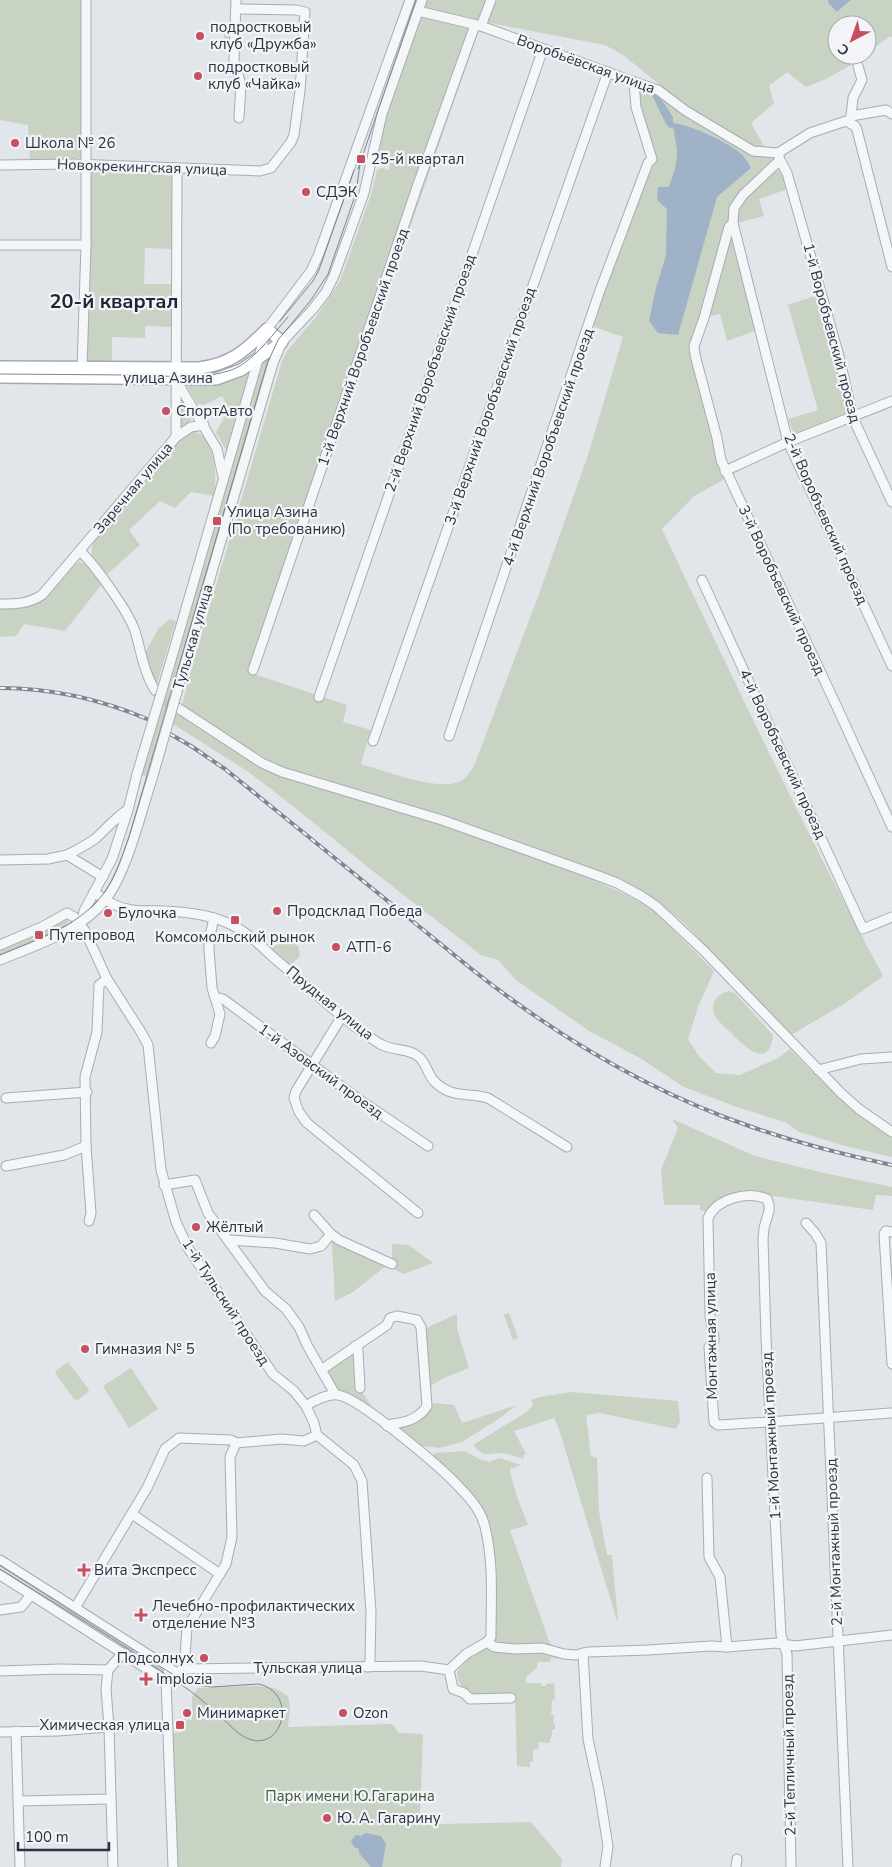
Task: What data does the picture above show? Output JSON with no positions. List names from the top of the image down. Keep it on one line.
{"streets":{"main road":["улица Азина"],"street":["Воробьёвская улица","Новокрекингская улица","1-й Воробъевский проезд","1-й Верхний Воробъевский проезд","2-й Верхний Воробъевский проезд","3-й Верхний Воробъевский проезд","4-й Верхний Воробъевский проезд","Заречная улица","2-й Воробъевский проезд","3-й Воробъевский проезд","Тульская улица","4-й Воробъевский проезд","Прудная улица","1-й Азовский проезд","1-й Тульский проезд","Монтажная улица","1-й Монтажный проезд","2-й Монтажный проезд","2-й Тепличный проезд"]},"crossings":[["Воробьёвская улица","1-й Воробъевский проезд"],["Воробьёвская улица","1-й Верхний Воробъевский проезд"],["Воробьёвская улица","2-й Верхний Воробъевский проезд"],["Воробьёвская улица","улица Азина"],["Воробьёвская улица","3-й Верхний Воробъевский проезд"],["Воробьёвская улица","4-й Верхний Воробъевский проезд"],["Новокрекингская улица","Заречная улица"],["улица Азина","Заречная улица"],["улица Азина","Тульская улица"],["2-й Воробъевский проезд","3-й Воробъевский проезд"],["Тульская улица","Прудная улица"],["Тульская улица","1-й Тульский проезд"],["Монтажная улица","1-й Монтажный проезд"],["1-й Монтажный проезд","2-й Тепличный проезд"]],"districts":["20-й квартал"],"parks":["Парк имени Ю.Гагарина"],"places":{"other":["подростковый клуб «Дружба»","подростковый клуб «Чайка»","Школа № 26","СДЭК","СпортАвто","Продсклад Победа","Булочка","АТП-6","Жёлтый","Гимназия № 5","Подсолнух","Минимаркет","Ozon","Ю. А. Гагарину"],"transit":["25-й квартал","Улица Азина (По требованию)","Комсомольский рынок","Путепровод","Химическая улица"],"health":["Вита Экспресс","Лечебно-профилактических отделение №3","Implozia"]},"scale_bar":"100 m","north":"bottom left"}
